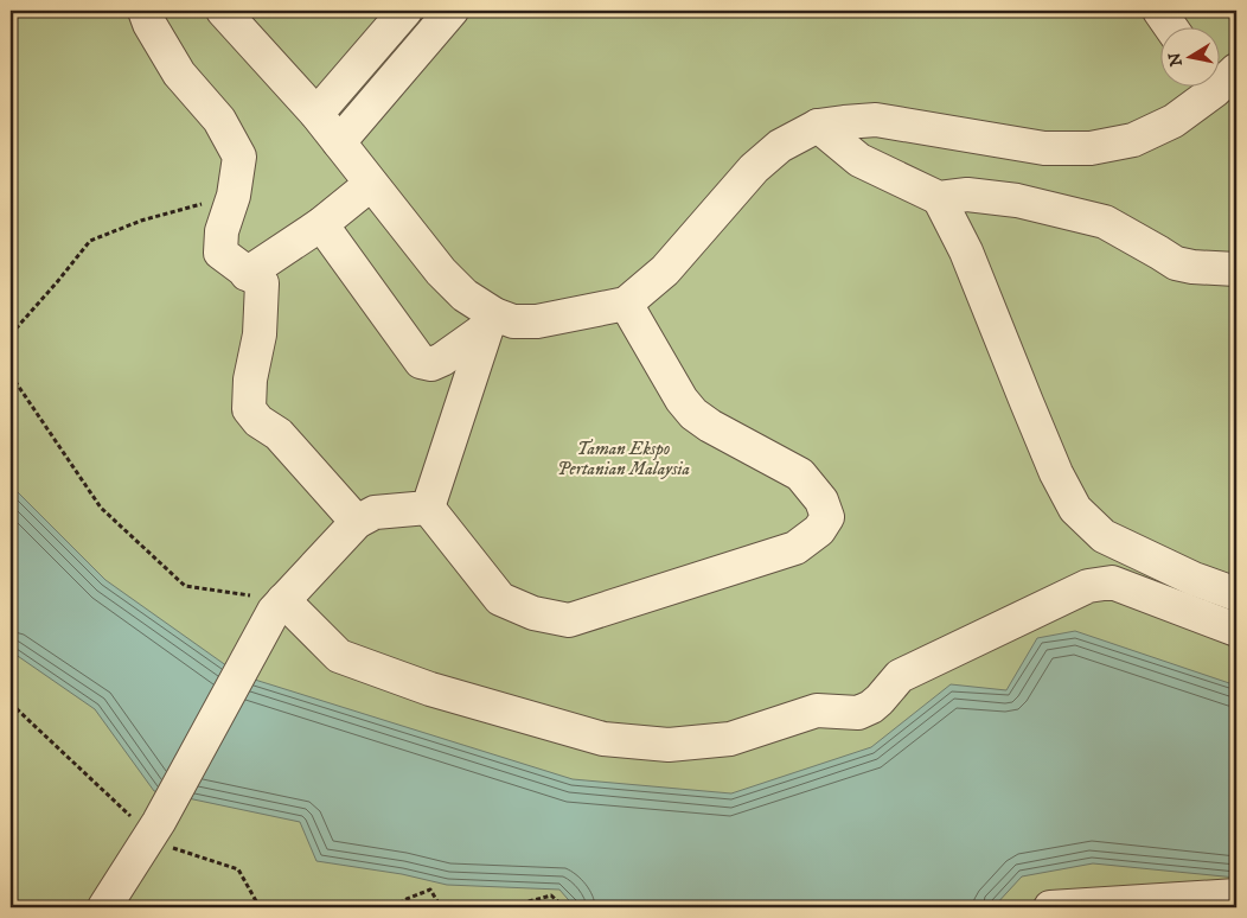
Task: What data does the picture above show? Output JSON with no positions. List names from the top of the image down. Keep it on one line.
{"parks":["Taman Ekspo Pertanian Malaysia"],"north":"left"}
